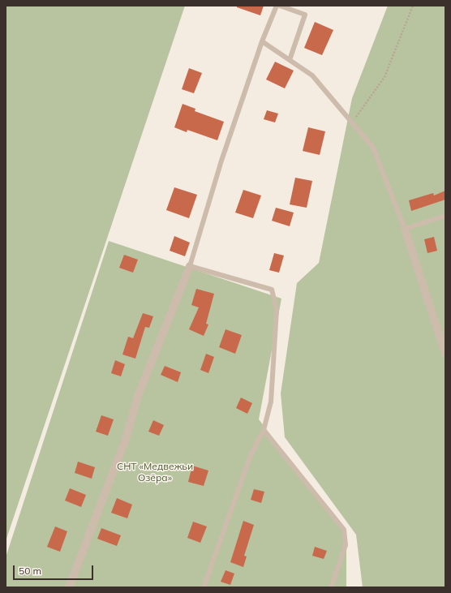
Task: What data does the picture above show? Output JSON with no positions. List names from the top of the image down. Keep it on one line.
{"parks":["СНТ «Медвежьи Озёра»"],"scale_bar":"50 m"}
